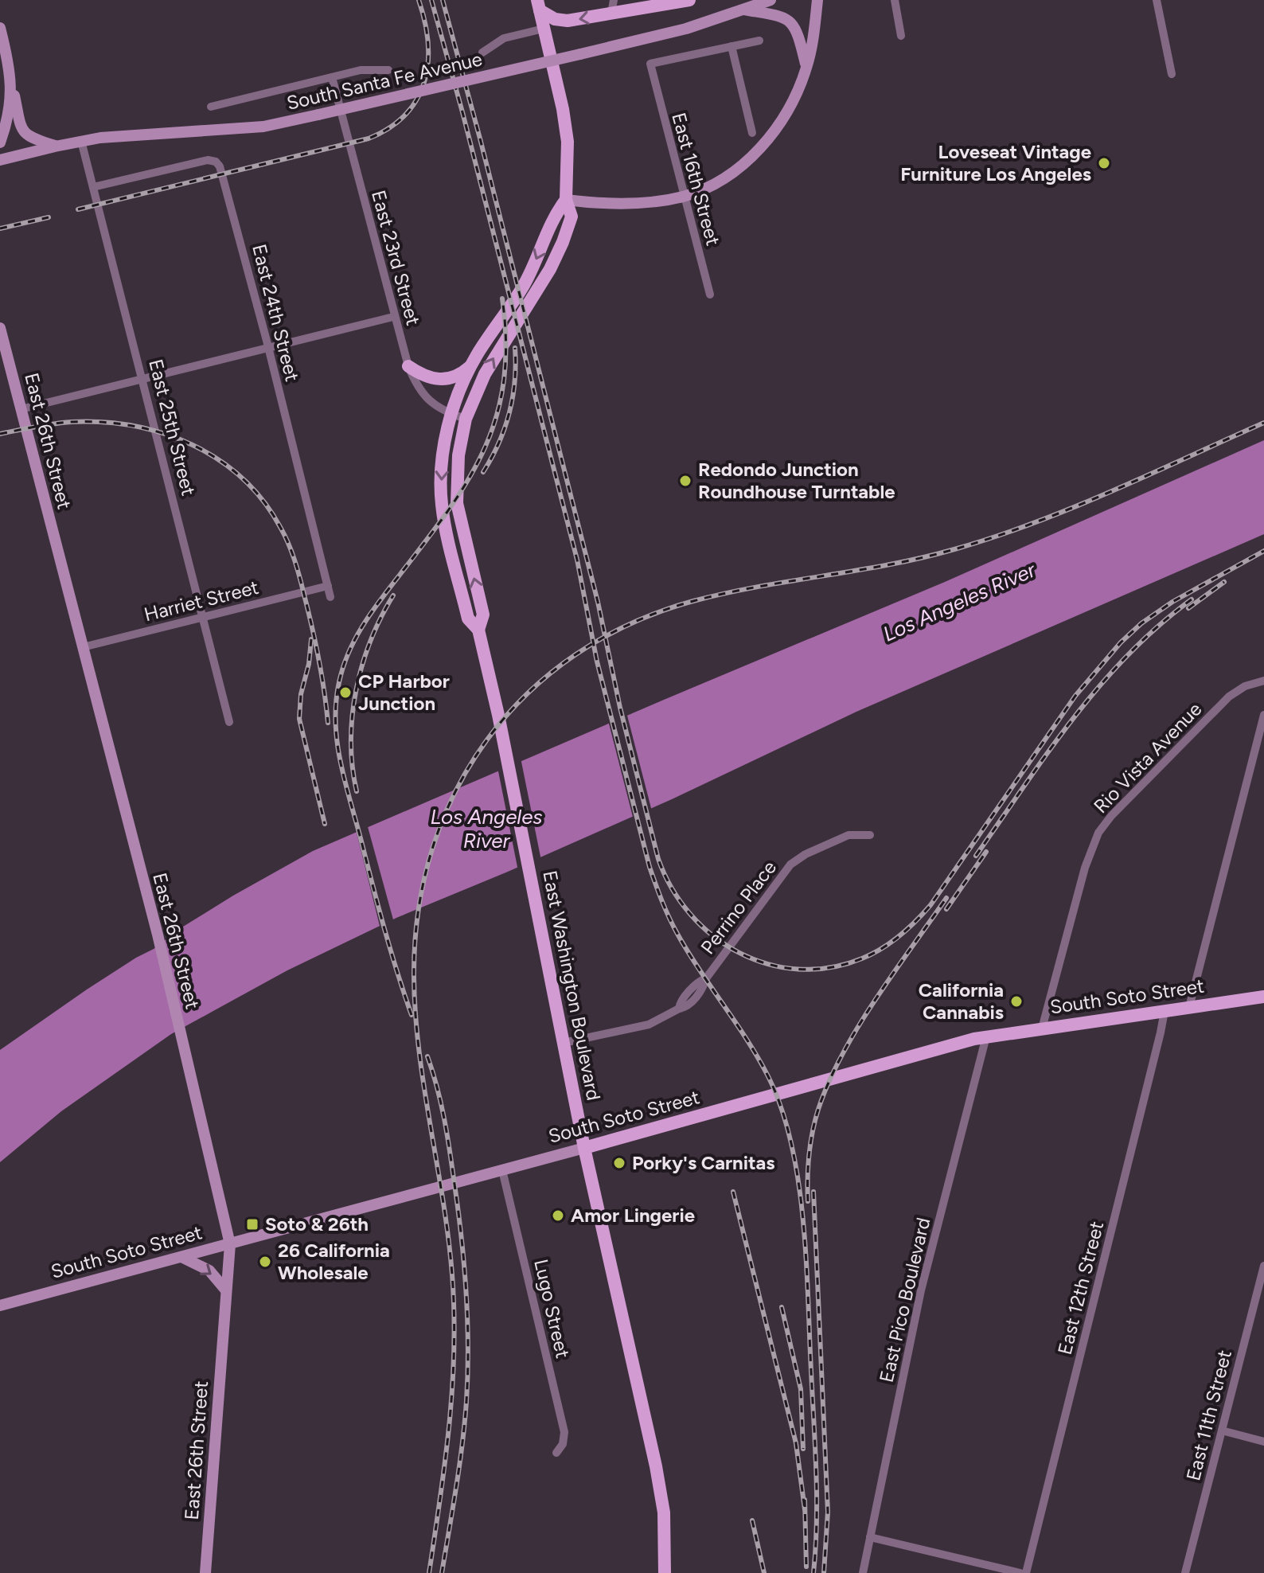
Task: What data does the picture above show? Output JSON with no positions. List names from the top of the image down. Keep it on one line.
{"streets":{"main road":["South Santa Fe Avenue","East 26th Street","East Washington Boulevard","South Soto Street"],"street":["East 16th Street","East 23rd Street","East 24th Street","East 25th Street","Harriet Street","Rio Vista Avenue","Perrino Place","East 12th Street","East Pico Boulevard","Lugo Street","East 11th Street"]},"crossings":[["South Santa Fe Avenue","East 23rd Street"],["South Santa Fe Avenue","East 25th Street"],["South Santa Fe Avenue","East Washington Boulevard"],["East 23rd Street","East Washington Boulevard"],["East 24th Street","East 25th Street"],["East 24th Street","Harriet Street"],["East 25th Street","Harriet Street"],["East 26th Street","Harriet Street"],["East 26th Street","South Soto Street"],["Rio Vista Avenue","South Soto Street"],["Perrino Place","East Washington Boulevard"],["East Washington Boulevard","South Soto Street"],["South Soto Street","East 12th Street"],["South Soto Street","East Pico Boulevard"],["South Soto Street","Lugo Street"]],"water":["Los Angeles River"],"places":{"other":["Loveseat Vintage Furniture Los Angeles","Redondo Junction Roundhouse Turntable","CP Harbor Junction","California Cannabis","Porky's Carnitas","Amor Lingerie","26 California Wholesale"],"transit":["Soto & 26th"]}}
